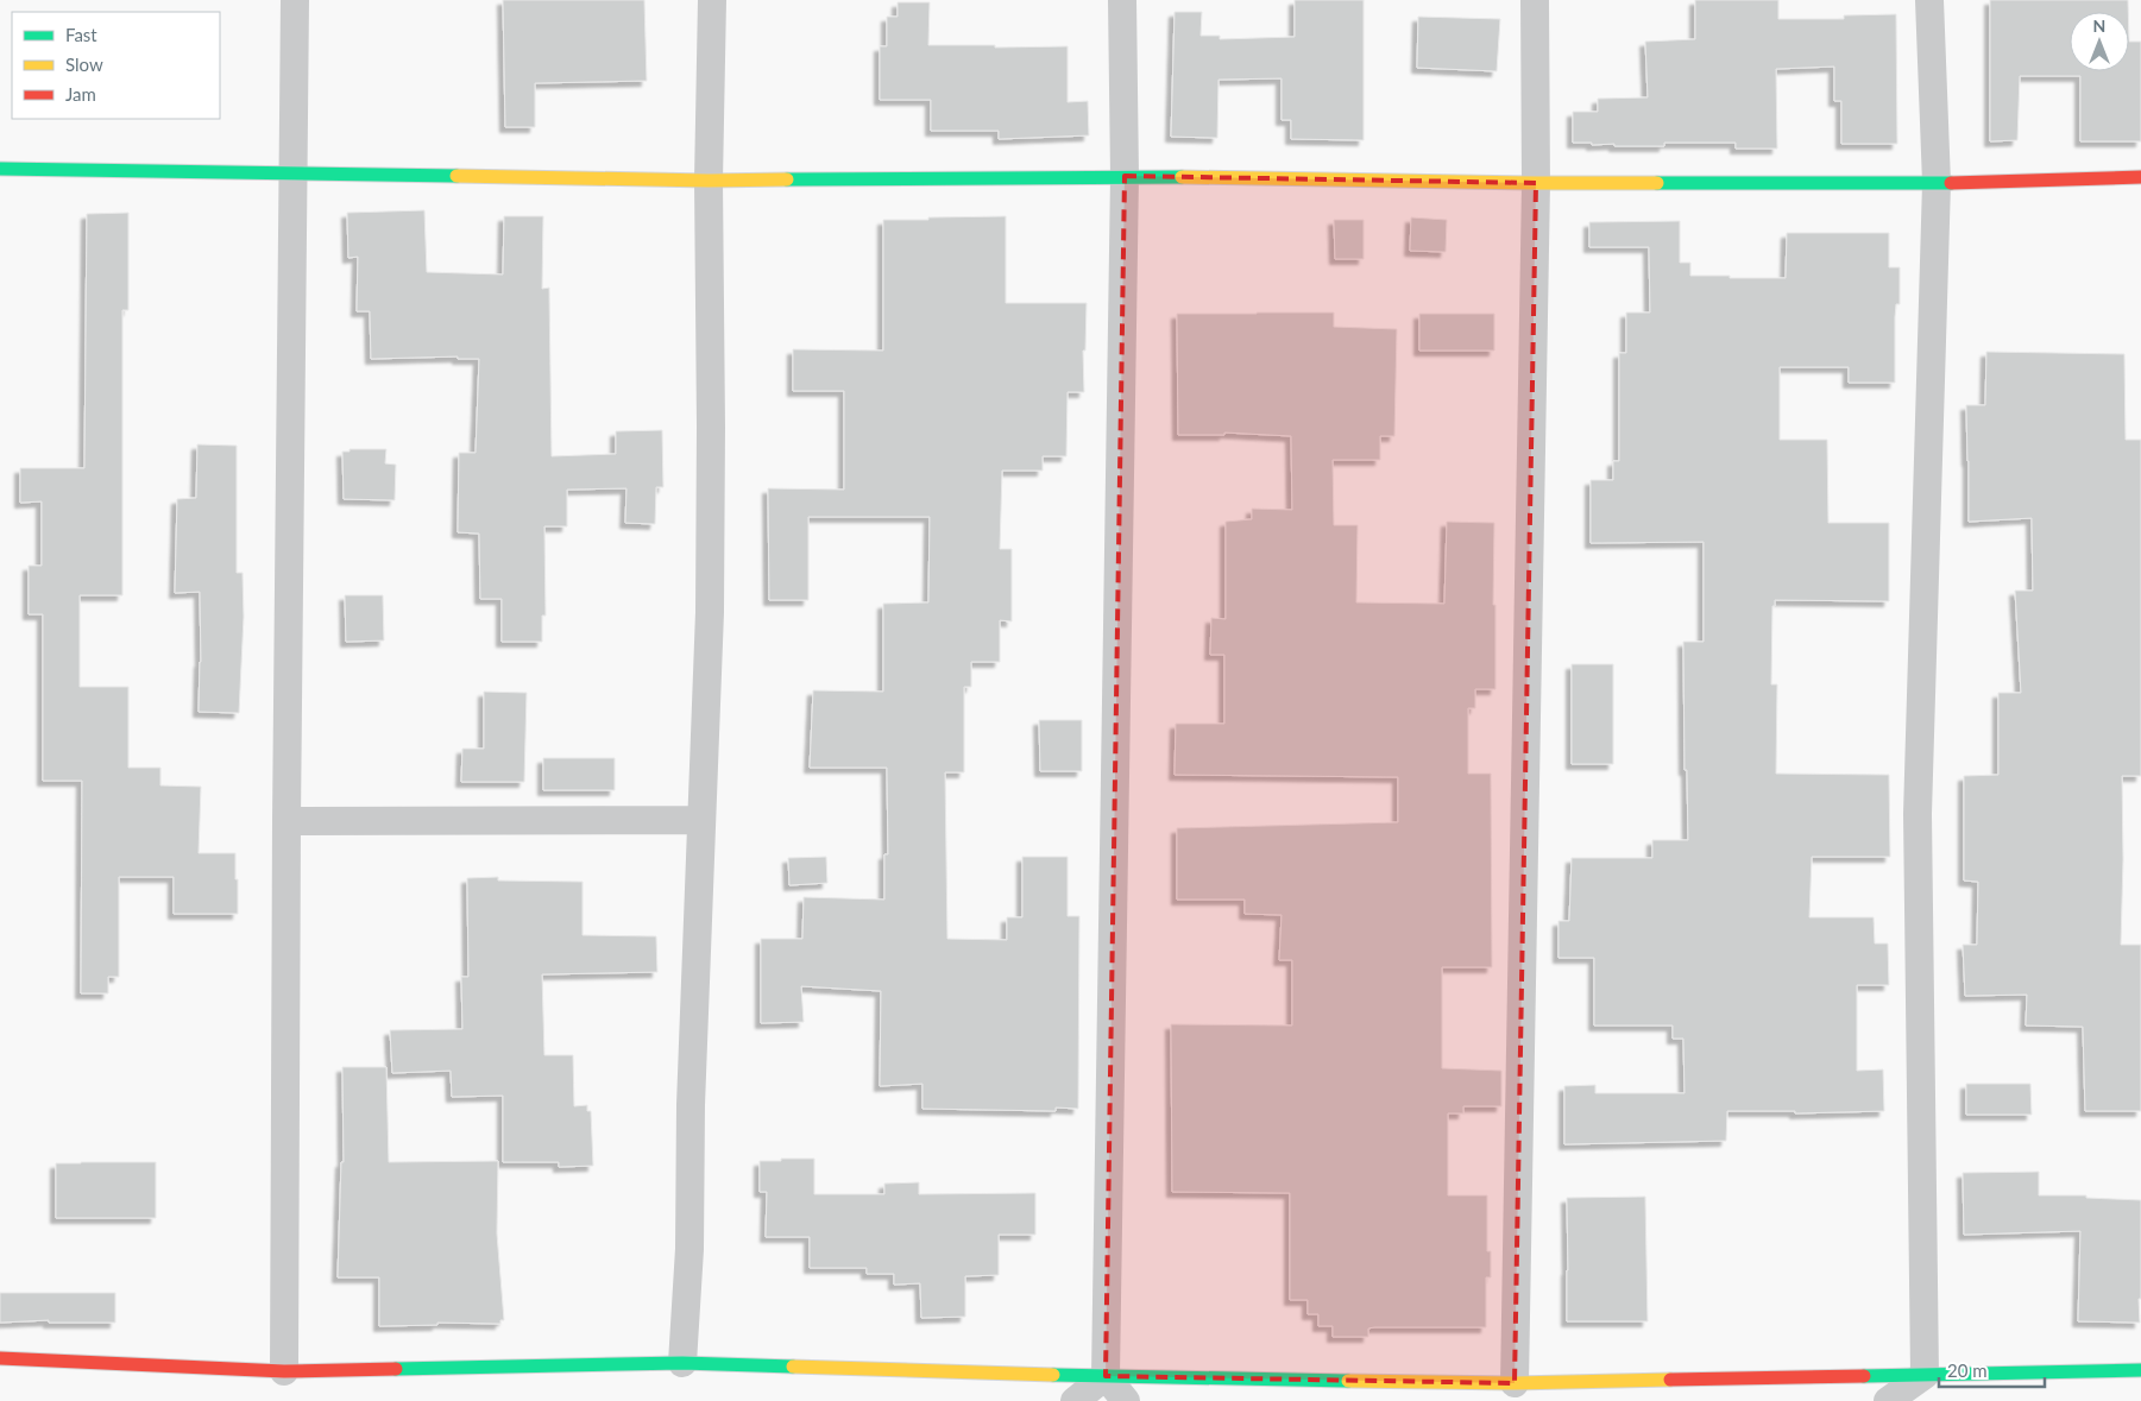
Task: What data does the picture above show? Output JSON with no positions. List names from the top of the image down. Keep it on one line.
{"legend":["Fast","Slow","Jam"],"scale_bar":"20 m","north":"top"}
